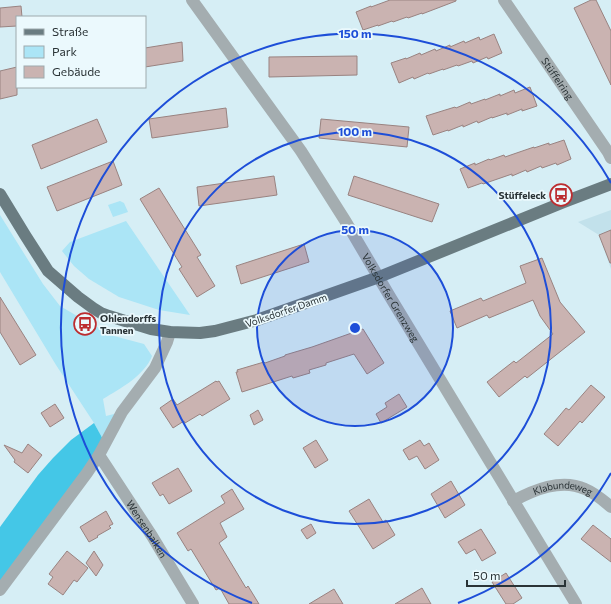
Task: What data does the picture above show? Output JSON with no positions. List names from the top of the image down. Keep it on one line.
{"streets":{"main road":["Volksdorfer Damm"],"street":["Stüffelring","Volksdorfer Grenzweg","Klabundeweg","Wensenbalken"]},"crossings":[["Volksdorfer Grenzweg","Volksdorfer Damm"],["Volksdorfer Grenzweg","Klabundeweg"]],"places":{"bus stop":["Stüffeleck","Ohlendorffs Tannen"]},"legend":["Straße","Park","Gebäude"],"scale_bar":"50 m","rings":["150 m","100 m","50 m"]}
